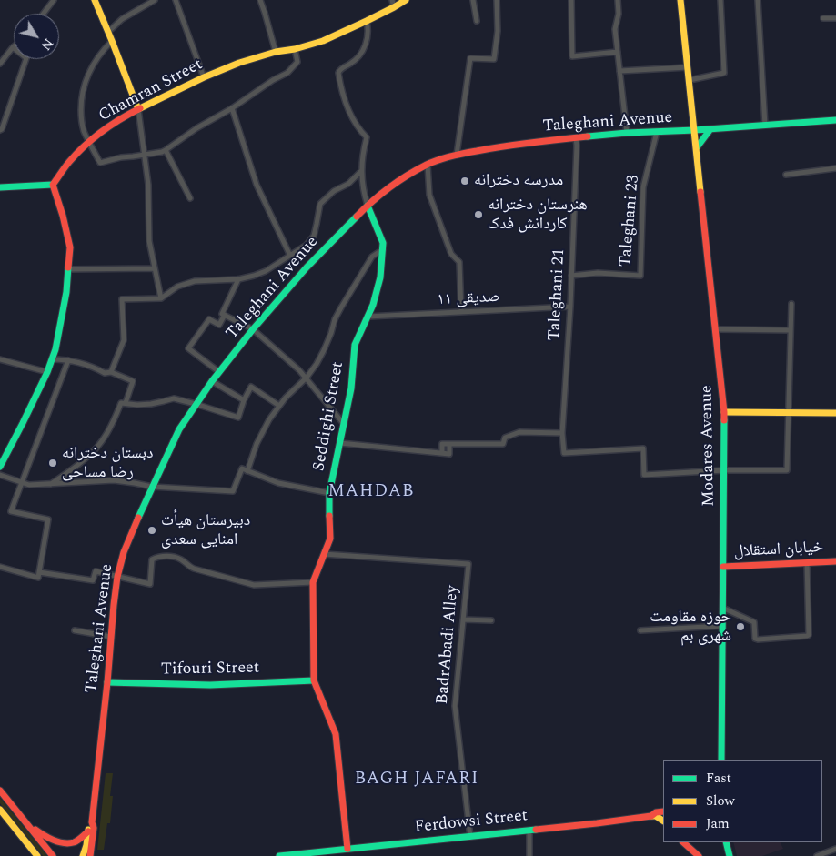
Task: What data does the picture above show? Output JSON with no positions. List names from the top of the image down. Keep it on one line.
{"streets":{"main road":["Chamran Street","Taleghani Avenue","Seddighi Street","Modares Avenue","خیابان استقلال","Tifouri Street","Ferdowsi Street"],"street":["Taleghani 23","Taleghani 21","صدیقی ۱۱","BadrAbadi Alley"]},"crossings":[["Taleghani Avenue","Taleghani 23"],["Taleghani Avenue","Taleghani 21"],["Taleghani Avenue","Seddighi Street"],["Taleghani Avenue","Modares Avenue"],["Taleghani Avenue","Tifouri Street"],["Taleghani 23","Taleghani 21"],["Taleghani 21","صدیقی ۱۱"],["Taleghani 21","Modares Avenue"],["صدیقی ۱۱","Seddighi Street"],["Seddighi Street","BadrAbadi Alley"],["Seddighi Street","Tifouri Street"],["Seddighi Street","Ferdowsi Street"],["Modares Avenue","خیابان استقلال"],["BadrAbadi Alley","Ferdowsi Street"]],"districts":["MAHDAB","BAGH JAFARI"],"places":["مدرسه دخترانه","هنرستان دخترانه کاردانش فدک","دبستان دخترانه رضا مساحی","دبیرستان هیأت امنایی سعدی","حوزه مقاومت شهری بم"],"legend":["Fast","Slow","Jam"],"north":"bottom right"}
